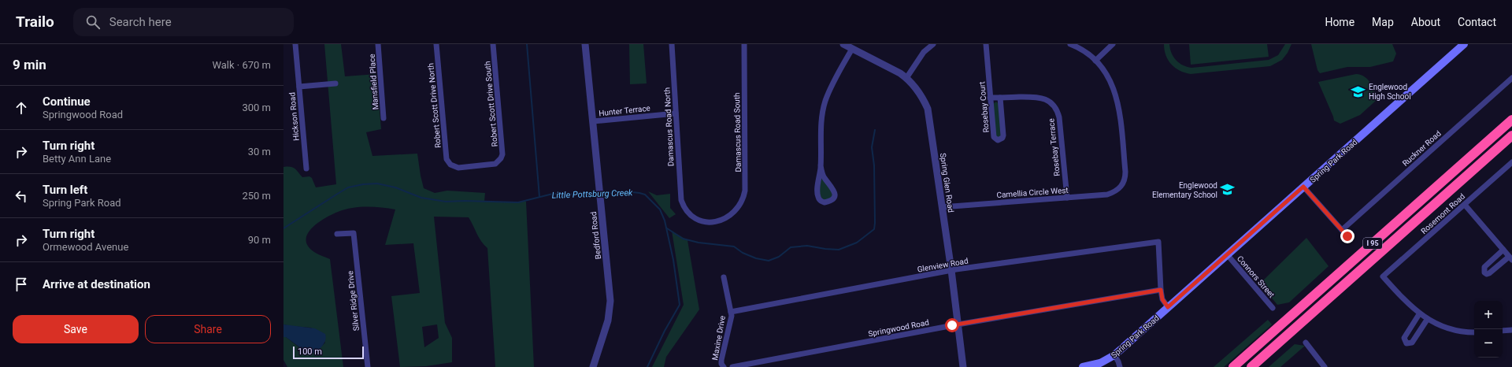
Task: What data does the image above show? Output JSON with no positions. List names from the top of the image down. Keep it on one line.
{"streets":{"highway":["I 95"],"main road":["Spring Park Road"],"street":["Mansfield Place","Robert Scott Drive South","Robert Scott Drive North","Rosebay Court","Hunter Terrace","Hickson Road","Damascus Road North","Damascus Road South","Rosebay Terrace","Ruckner Road","Spring Glen Road","Camellia Circle West","Rosemont Road","Bedford Road","Glenview Road","Connors Street","Silver Ridge Drive","Springwood Road","Maxine Drive"]},"crossings":[["Robert Scott Drive South","Robert Scott Drive North"],["Rosebay Court","Rosebay Terrace"],["Hunter Terrace","Damascus Road North"],["Hunter Terrace","Bedford Road"],["Damascus Road North","Damascus Road South"],["Rosebay Terrace","Camellia Circle West"],["Spring Park Road","Connors Street"],["Spring Glen Road","Camellia Circle West"],["Spring Glen Road","Glenview Road"],["Spring Glen Road","Springwood Road"],["Glenview Road","Springwood Road"],["Glenview Road","Maxine Drive"]],"water":["Little Pottsburg Creek"],"places":{"school or university":["Englewood High School","Englewood Elementary School"]},"scale_bar":"100 m","page":{"header":"Trailo","search":"Search here","nav":["Home","Map","About","Contact"],"heading":["9 min","Walk · 670 m"],"list":[["Continue","Springwood Road","300 m"],["Turn right","Betty Ann Lane","30 m"],["Turn left","Spring Park Road","250 m"],["Turn right","Ormewood Avenue","90 m"],"Arrive at destination"],"map_buttons":["+","−"],"buttons":["Save","Share"],"scale":"100 m"}}
